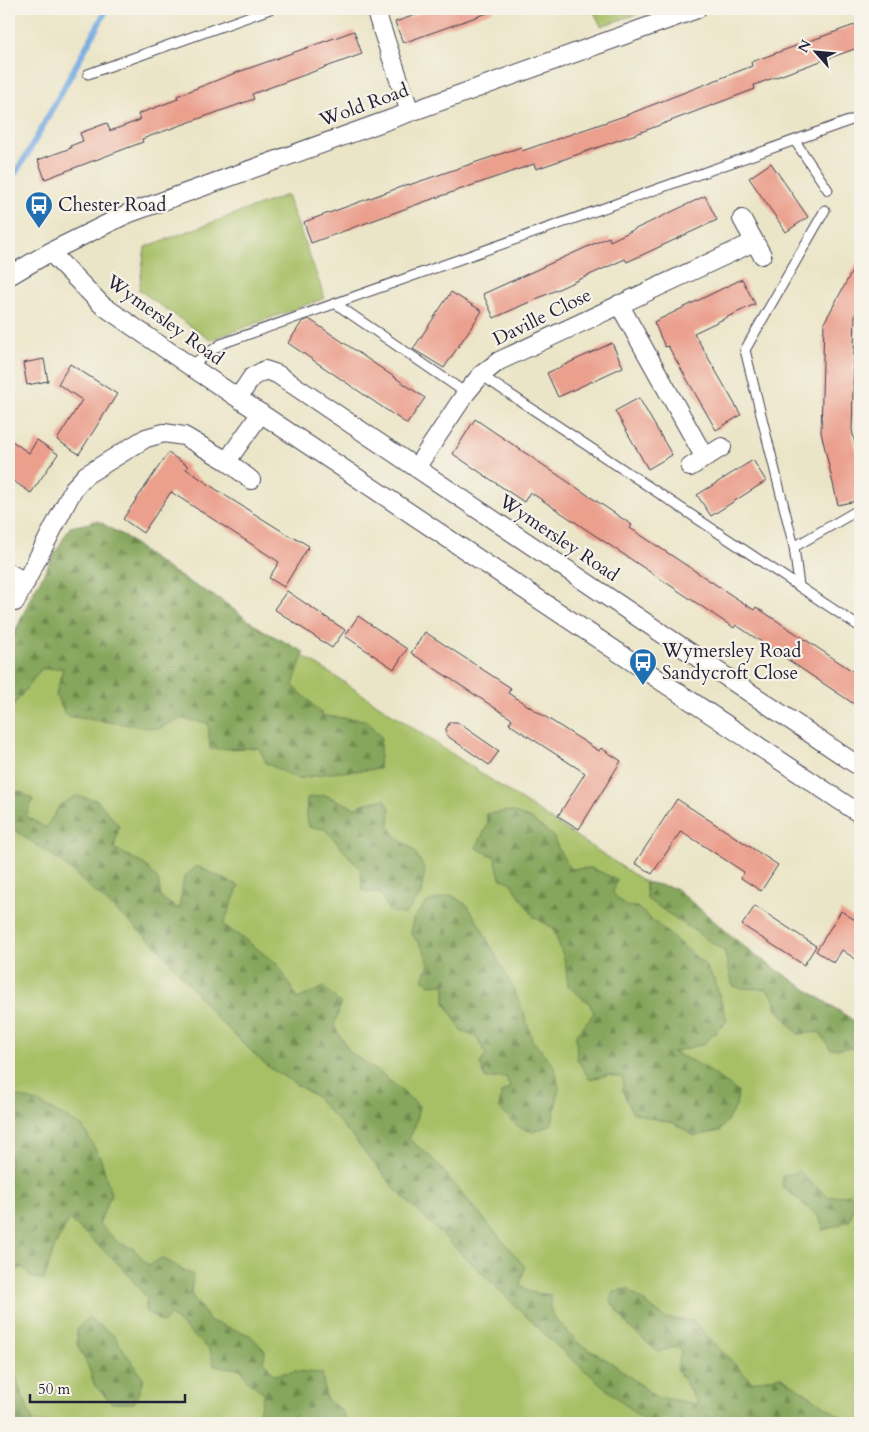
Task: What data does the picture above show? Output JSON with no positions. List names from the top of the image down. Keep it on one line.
{"streets":{"street":["Wold Road","Daville Close","Wymersley Road"]},"crossings":[["Wold Road","Wymersley Road"],["Daville Close","Wymersley Road"]],"places":{"bus stop":["Chester Road","Wymersley Road Sandycroft Close"]},"scale_bar":"50 m","north":"top left"}
